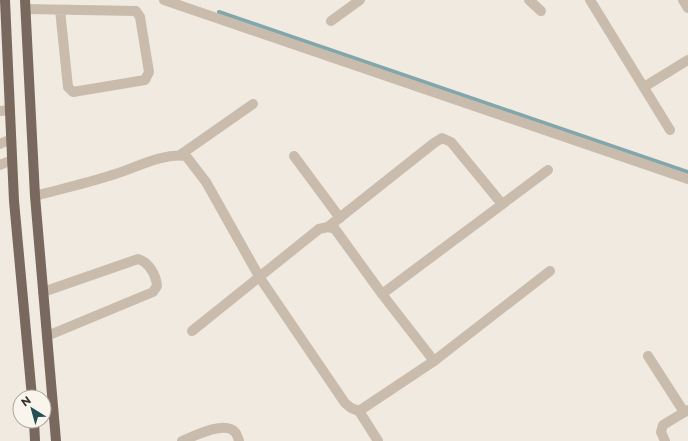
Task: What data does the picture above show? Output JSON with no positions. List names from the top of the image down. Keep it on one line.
{"north":"top left"}
